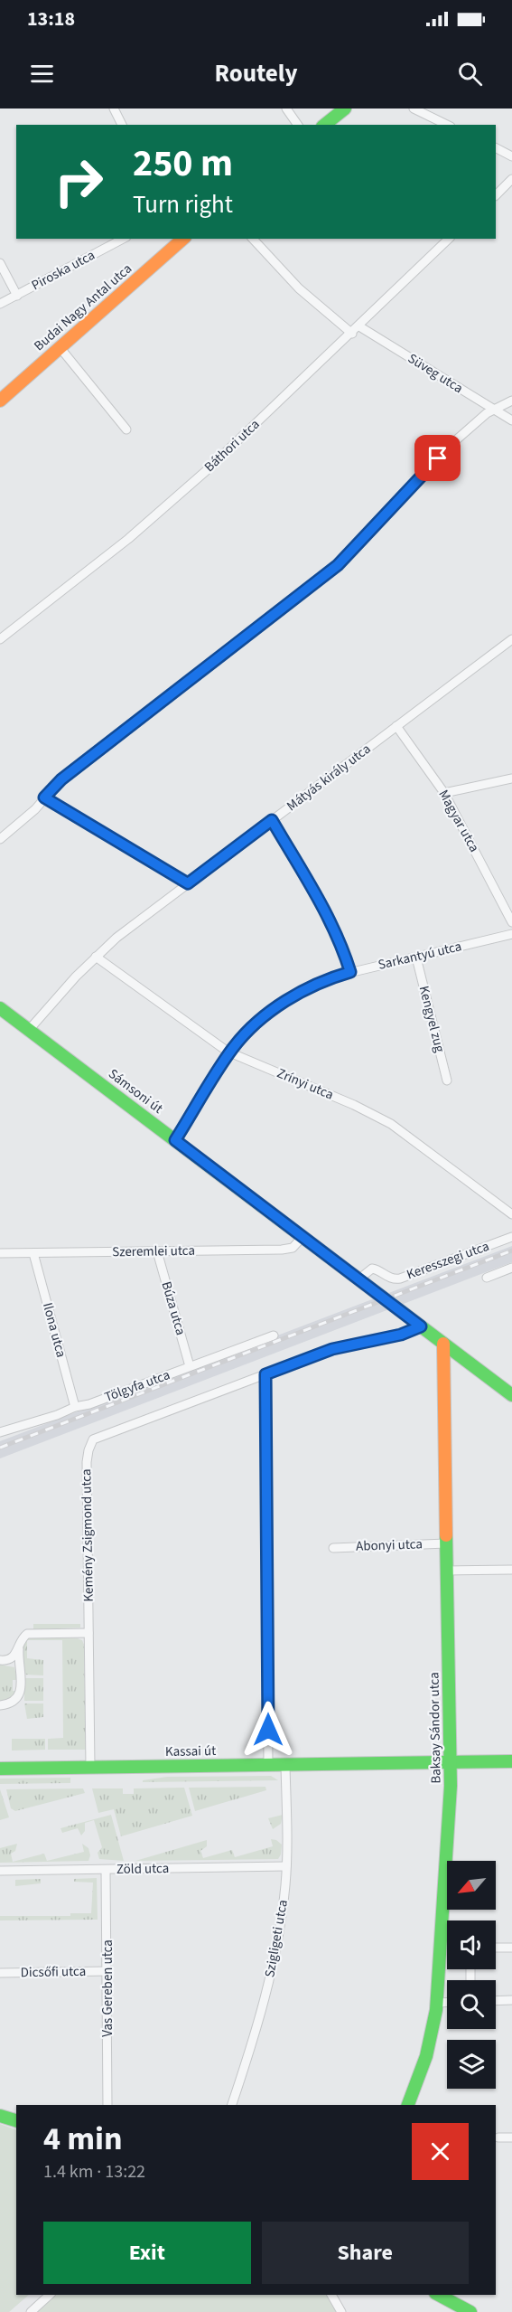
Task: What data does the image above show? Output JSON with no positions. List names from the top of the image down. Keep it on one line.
{"streets":{"main road":["Budai Nagy Antal utca","Sámsoni út","Baksay Sándor utca","Kassai út"],"street":["Piroska utca","Süveg utca","Báthori utca","Mátyás király utca","Magyar utca","Sarkantyú utca","Kengyel zug","Zrínyi utca","Szeremlei utca","Keresszegi utca","Búza utca","Ilona utca","Tölgyfa utca","Kemény Zsigmond utca","Abonyi utca","Zöld utca","Szigligeti utca","Dicsőfi utca","Vas Gereben utca"]},"crossings":[["Süveg utca","Báthori utca"],["Mátyás király utca","Magyar utca"],["Mátyás király utca","Zrínyi utca"],["Mátyás király utca","Sámsoni út"],["Sarkantyú utca","Kengyel zug"],["Sarkantyú utca","Zrínyi utca"],["Sarkantyú utca","Sámsoni út"],["Sámsoni út","Szeremlei utca"],["Sámsoni út","Keresszegi utca"],["Sámsoni út","Baksay Sándor utca"],["Szeremlei utca","Búza utca"],["Szeremlei utca","Ilona utca"],["Búza utca","Tölgyfa utca"],["Ilona utca","Tölgyfa utca"],["Kemény Zsigmond utca","Kassai út"],["Abonyi utca","Baksay Sándor utca"],["Baksay Sándor utca","Kassai út"],["Kassai út","Szigligeti utca"],["Zöld utca","Szigligeti utca"],["Zöld utca","Vas Gereben utca"],["Dicsőfi utca","Vas Gereben utca"]],"north":"bottom left","page":{"status":"13:18","header":"Routely","turn":["250 m","Turn right"],"heading":["4 min","1.4 km · 13:22"],"buttons":["Exit","Share"]}}
